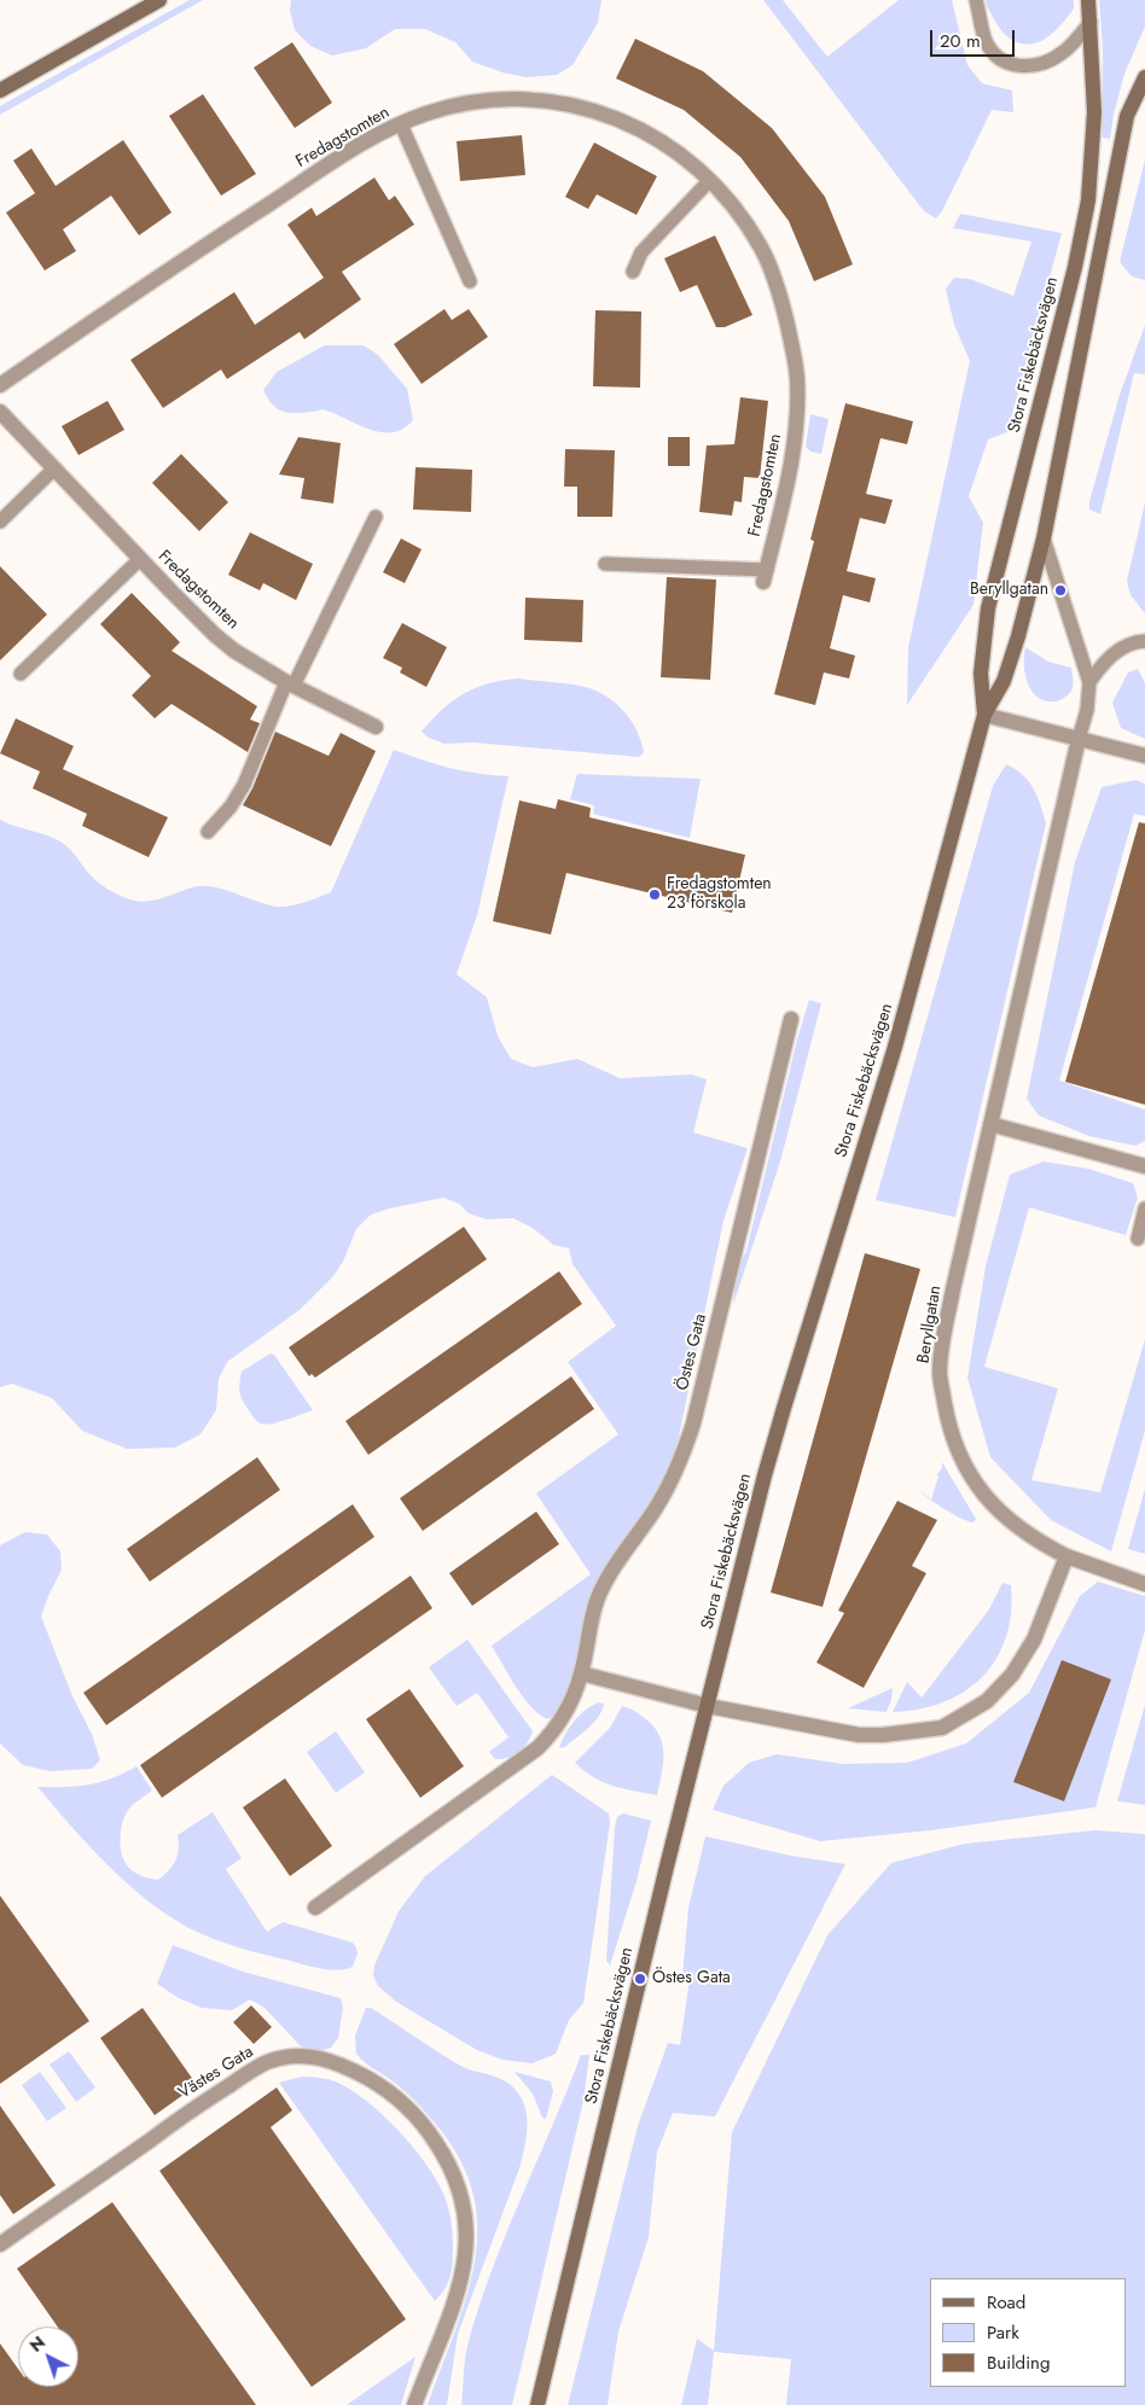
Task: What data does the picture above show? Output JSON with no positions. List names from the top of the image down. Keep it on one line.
{"streets":{"street":["Fredagstomten","Stora Fiskebäcksvägen","Beryllgatan","Östes Gata","Västes Gata"]},"places":["Beryllgatan","Fredagstomten 23 förskola","Östes Gata"],"legend":["Road","Park","Building"],"scale_bar":"20 m","north":"top left"}
